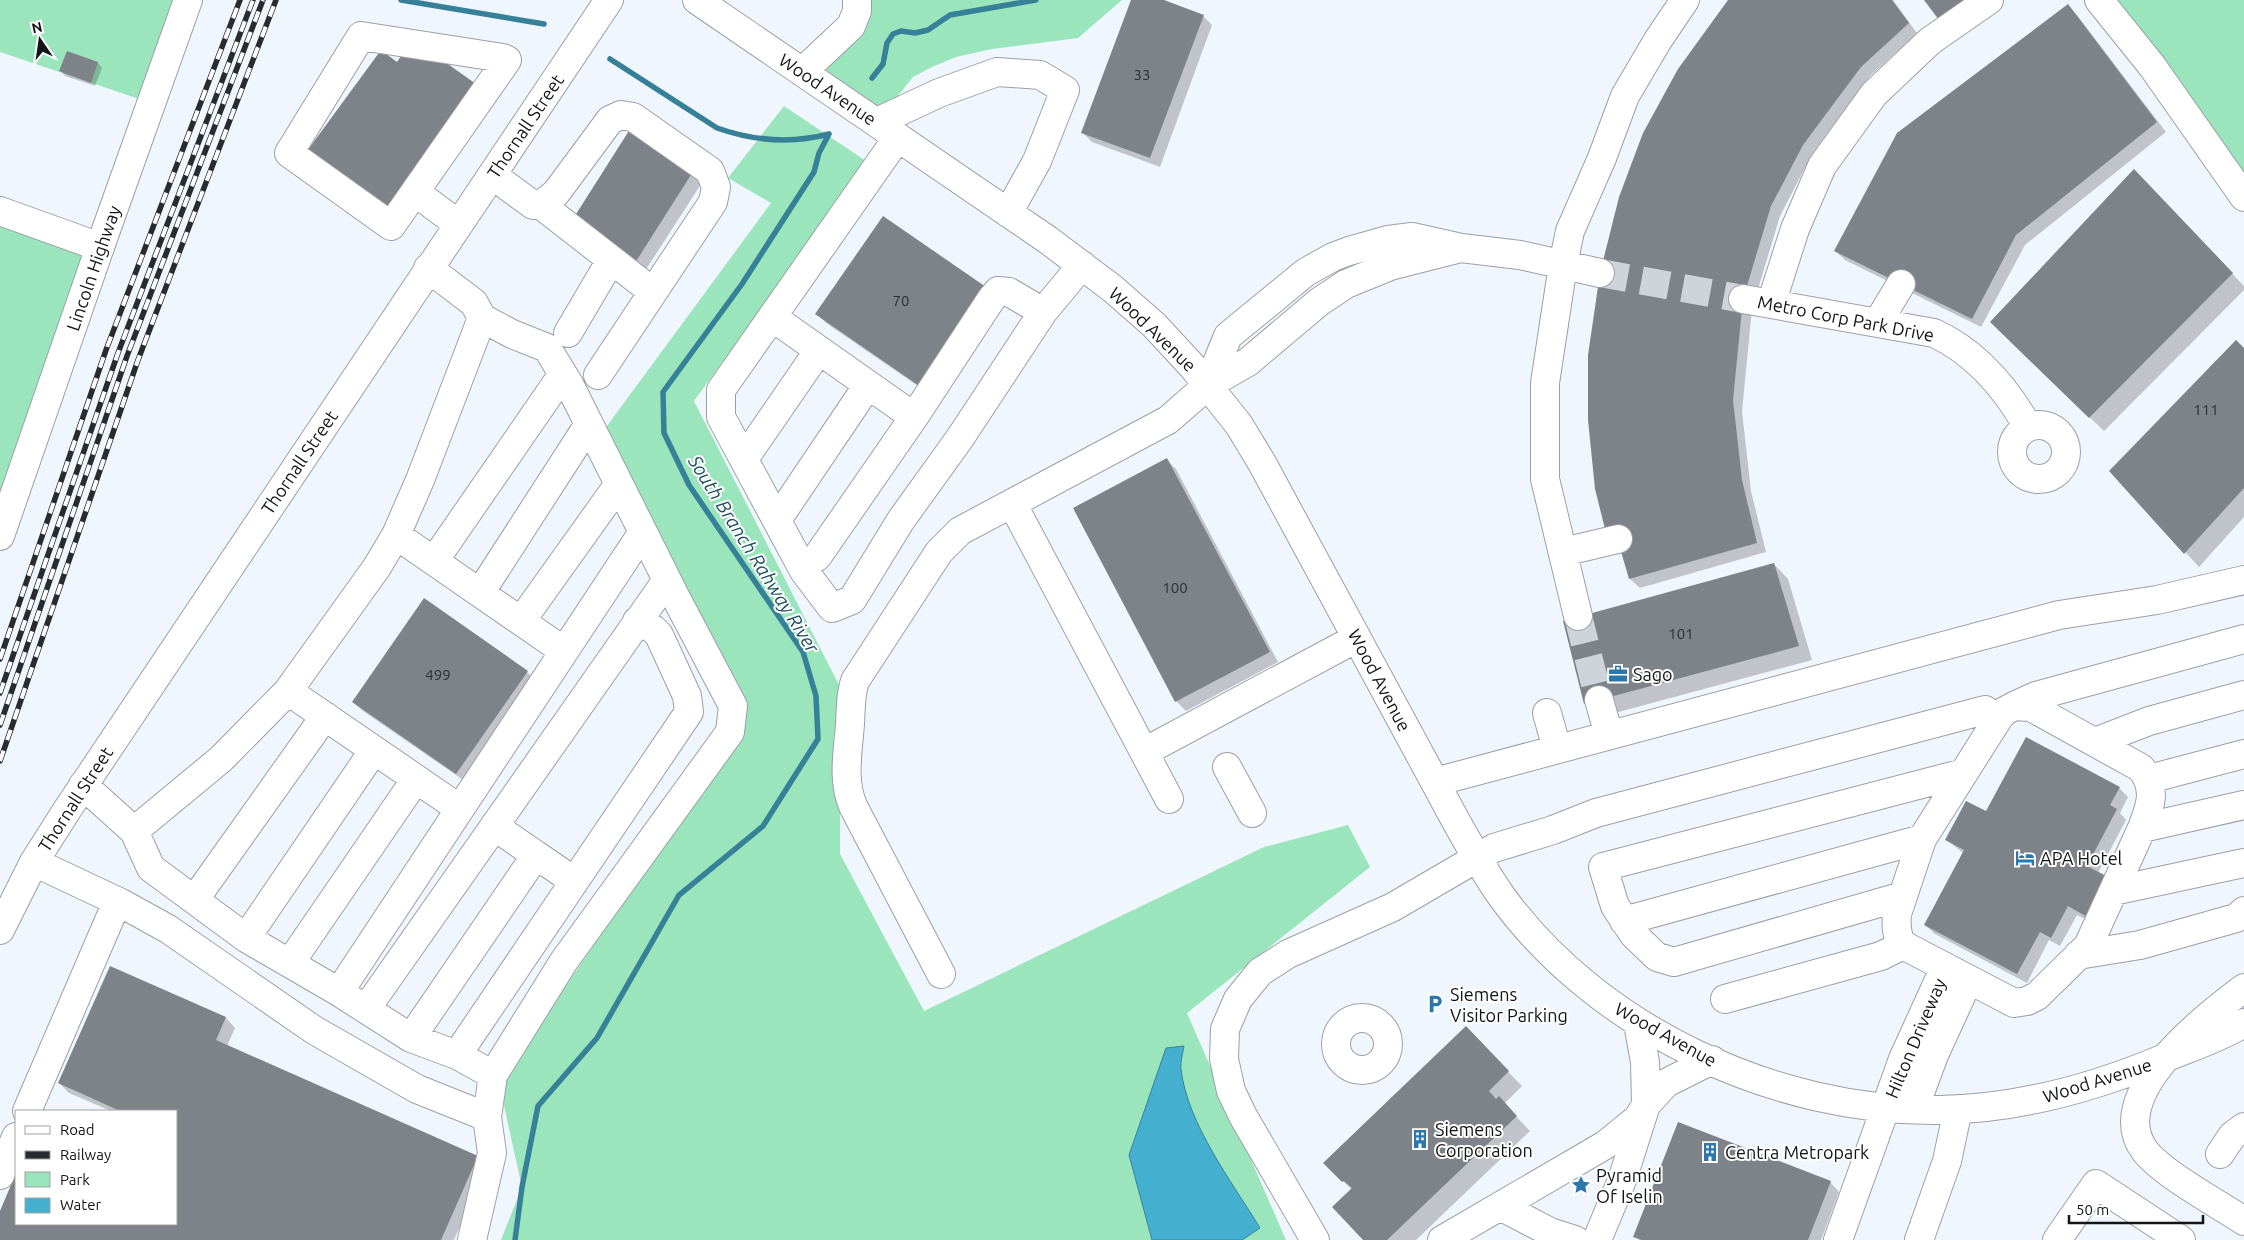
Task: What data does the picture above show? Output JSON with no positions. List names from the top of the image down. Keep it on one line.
{"streets":{"street":["Wood Avenue","Thornall Street","Lincoln Highway","Metro Corp Park Drive","Hilton Driveway"]},"crossings":[["Wood Avenue","Hilton Driveway"]],"water":["South Branch Rahway River"],"places":{"office":["Sago"],"hotel":["APA Hotel"],"parking":["Siemens Visitor Parking"],"building":["Siemens Corporation","Centra Metropark"],"place":["Pyramid Of Iselin"]},"house_numbers":["33","70","111","100","101","499"],"legend":["Road","Railway","Park","Water"],"scale_bar":"50 m","north":"top"}
